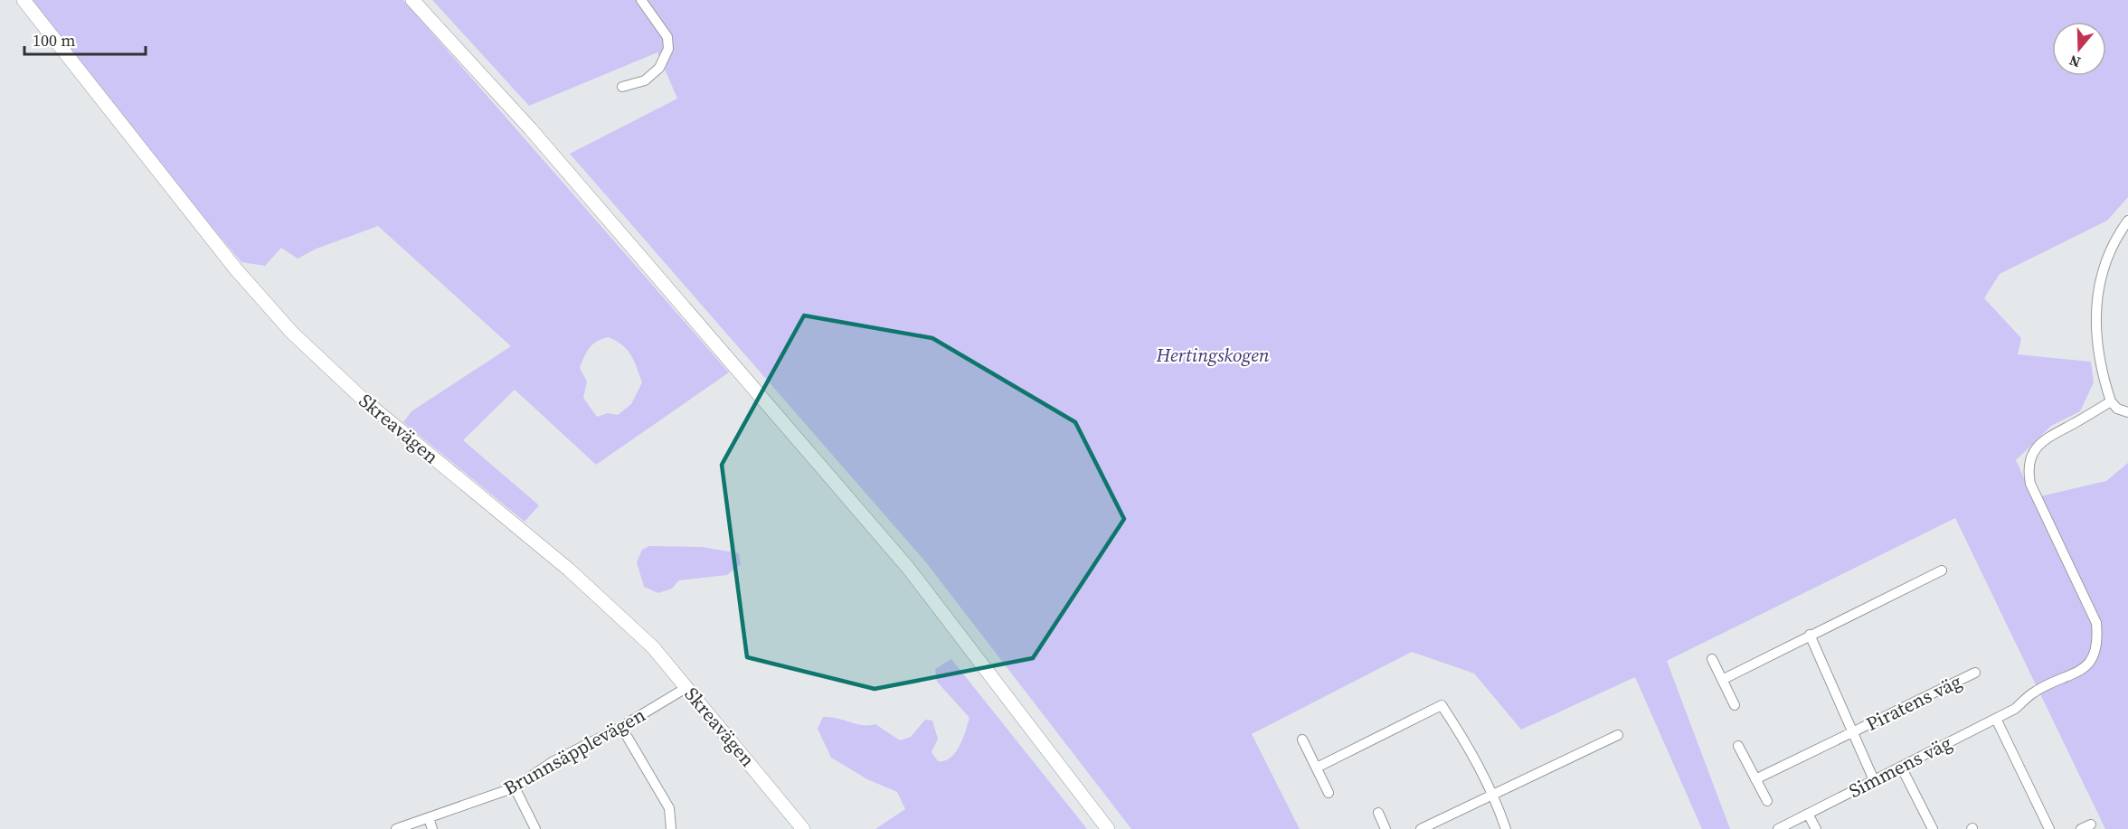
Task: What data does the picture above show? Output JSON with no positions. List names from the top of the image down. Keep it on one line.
{"streets":{"street":["Skreavägen","Piratens väg","Brunnsäpplevägen","Simmens väg"]},"crossings":[["Skreavägen","Brunnsäpplevägen"]],"parks":["Hertingskogen"],"scale_bar":"100 m","north":"bottom"}
